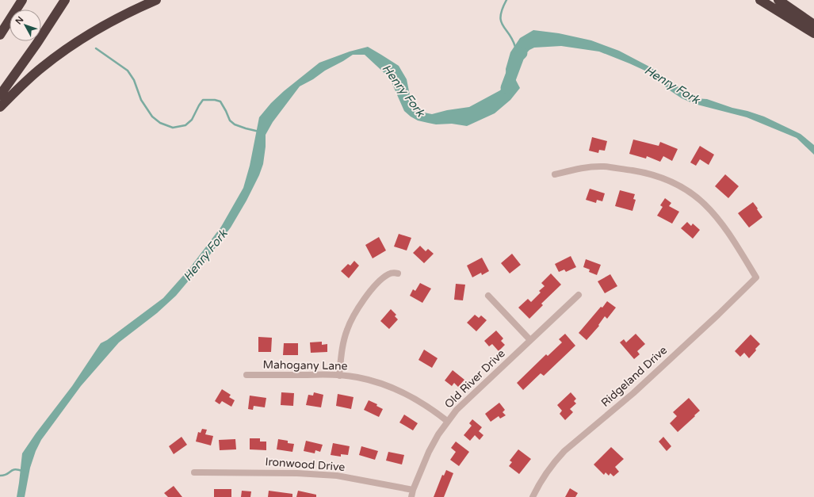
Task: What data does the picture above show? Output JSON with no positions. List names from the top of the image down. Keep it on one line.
{"streets":{"street":["Mahogany Lane","Ridgeland Drive","Old River Drive","Ironwood Drive"]},"crossings":[["Mahogany Lane","Old River Drive"],["Old River Drive","Ironwood Drive"]],"water":["Henry Fork"],"north":"top left"}
